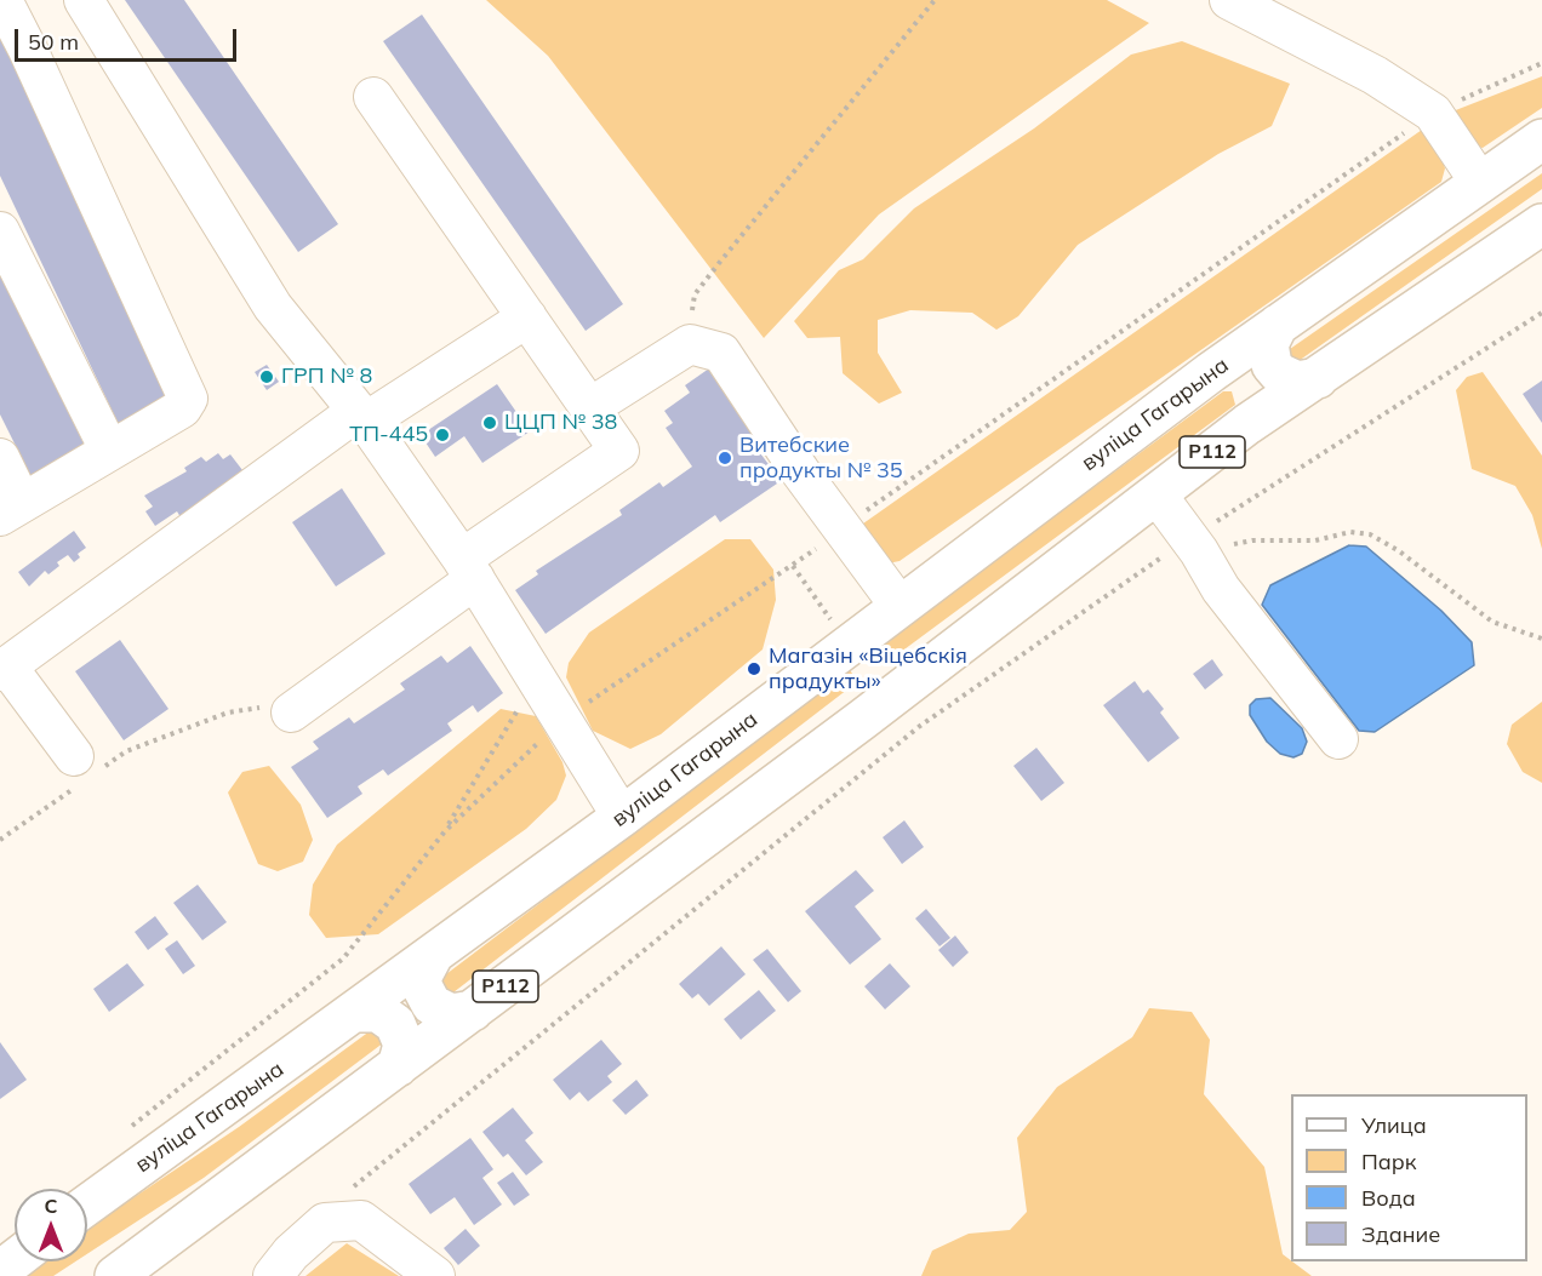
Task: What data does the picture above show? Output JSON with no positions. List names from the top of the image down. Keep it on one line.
{"streets":{"main road":["вуліца Гагарына","Р112"]},"places":["ГРП № 8","ЦЦП № 38","ТП-445","Витебские продукты № 35","Магазін «Віцебскія прадукты»"],"legend":["Улица","Парк","Вода","Здание"],"scale_bar":"50 m","north":"top"}
